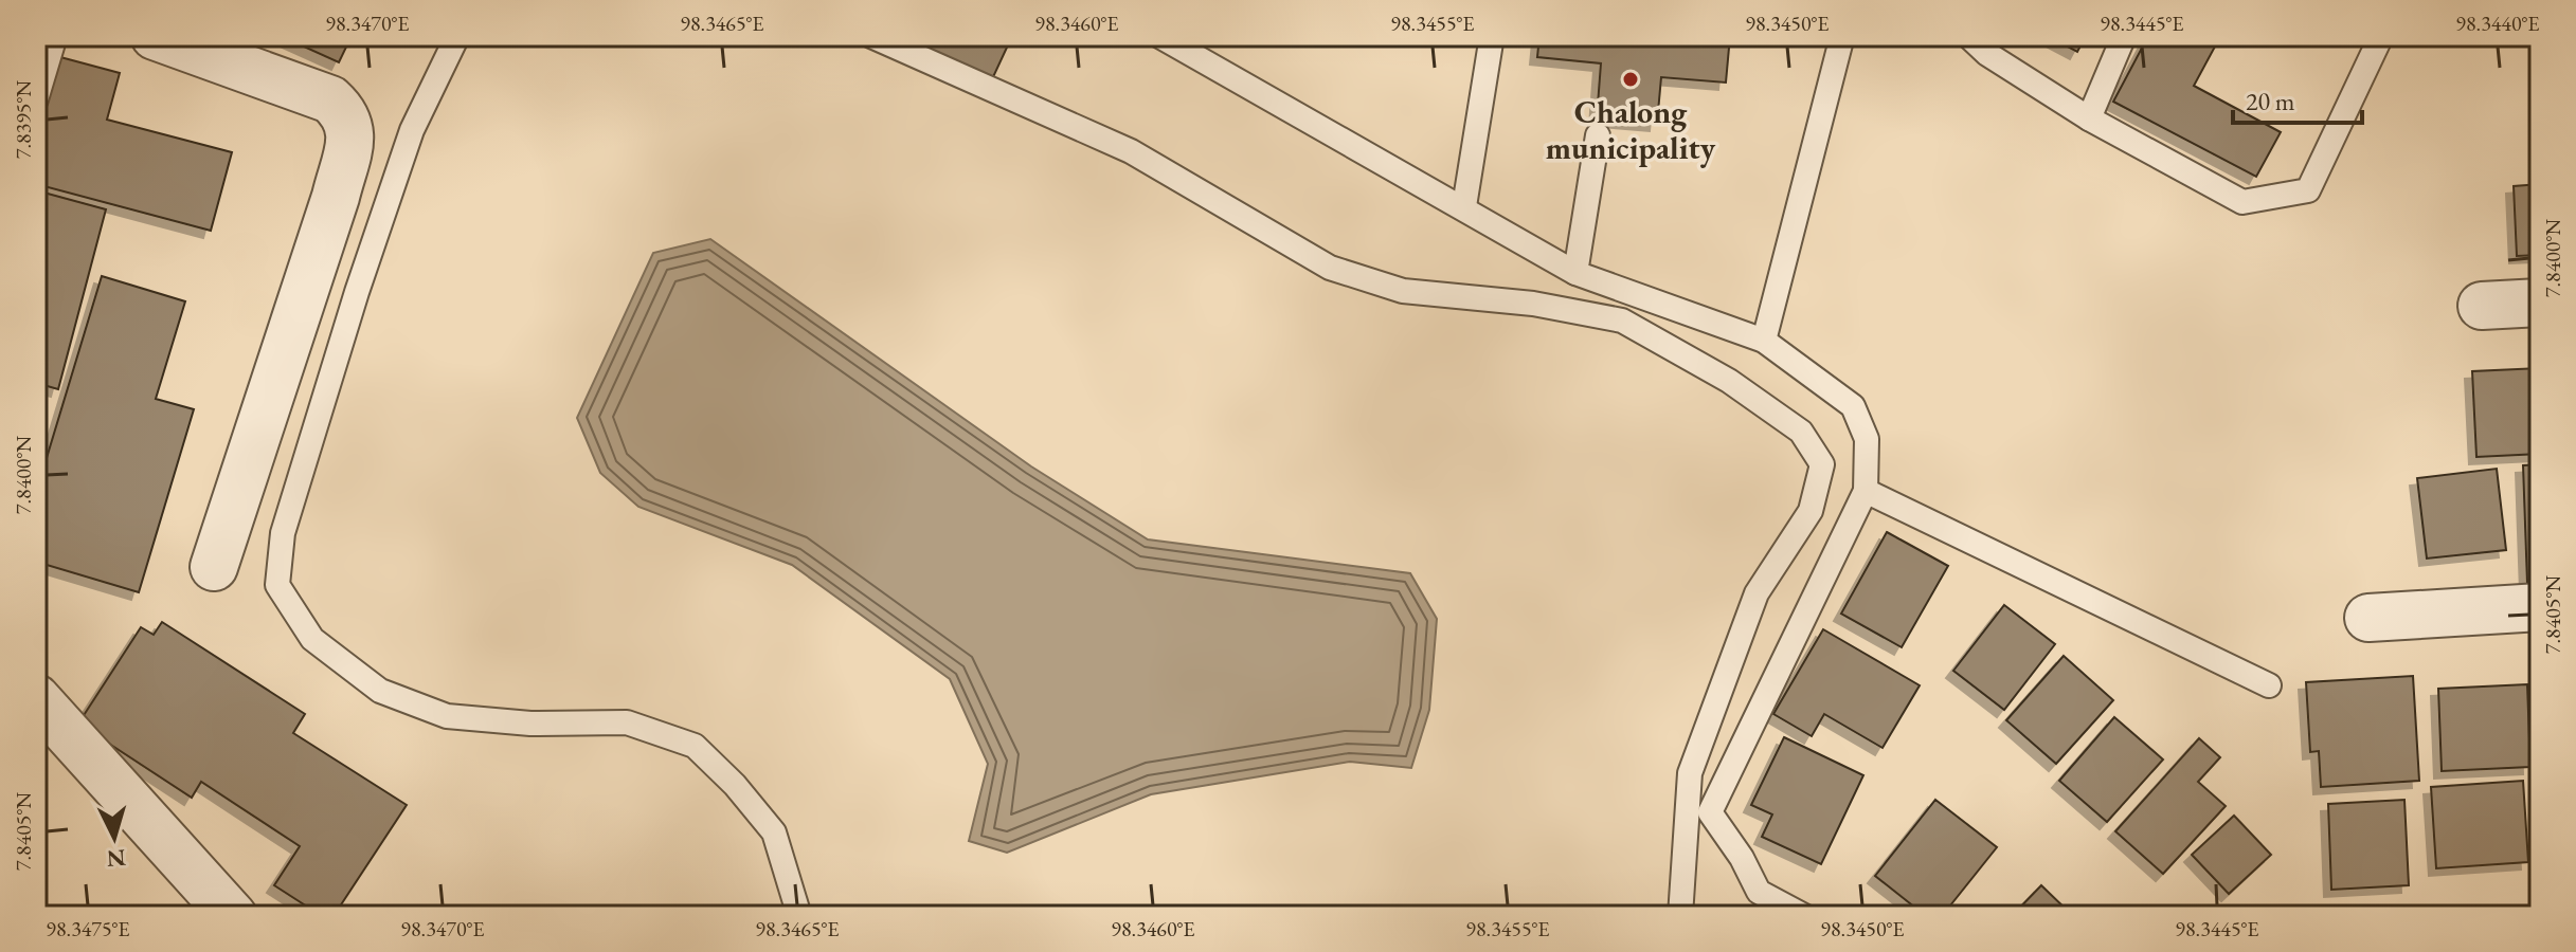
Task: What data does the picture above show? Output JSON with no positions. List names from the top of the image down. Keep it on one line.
{"places":["Chalong municipality"],"scale_bar":"20 m","north":"bottom","coordinates":["98.3470°E","98.3465°E","98.3460°E","98.3455°E","98.3450°E","98.3445°E","98.3440°E","7.8395°N","7.8400°N","7.8405°N","98.3475°E"]}
